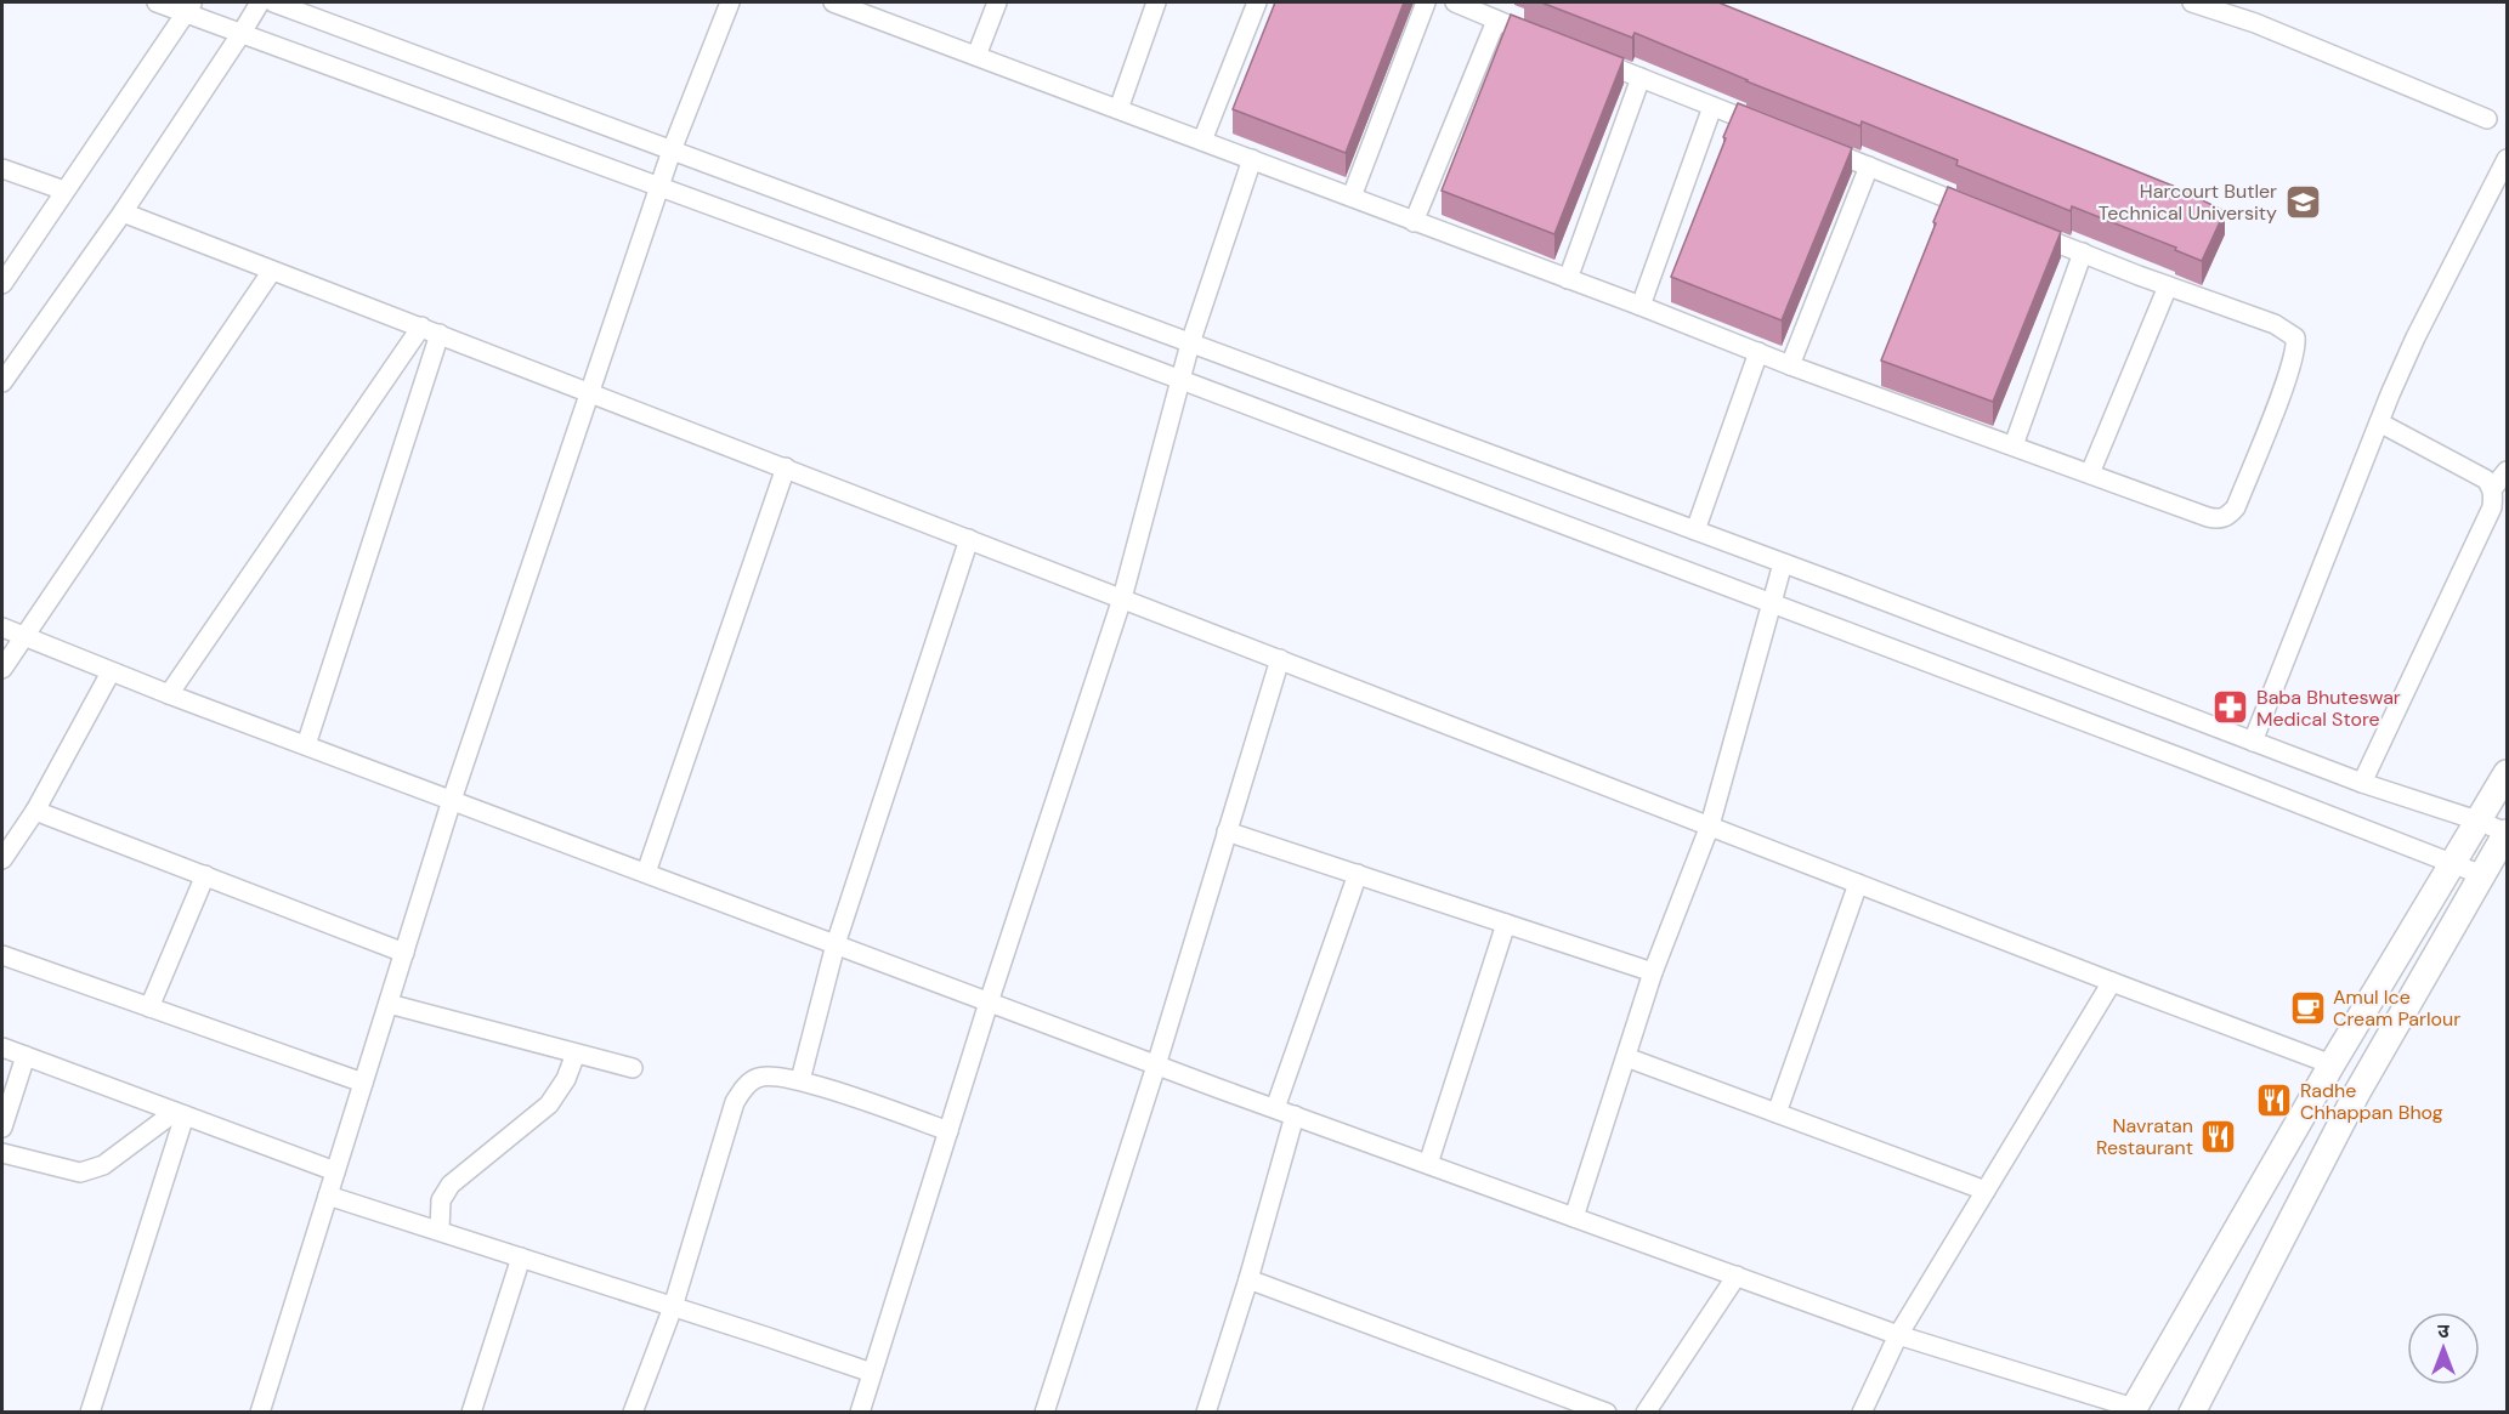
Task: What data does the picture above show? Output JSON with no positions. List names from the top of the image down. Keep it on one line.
{"places":{"school or university":["Harcourt Butler Technical University"],"pharmacy":["Baba Bhuteswar Medical Store"],"cafe":["Amul Ice Cream Parlour"],"restaurant":["Radhe Chhappan Bhog","Navratan Restaurant"]},"north":"top"}
